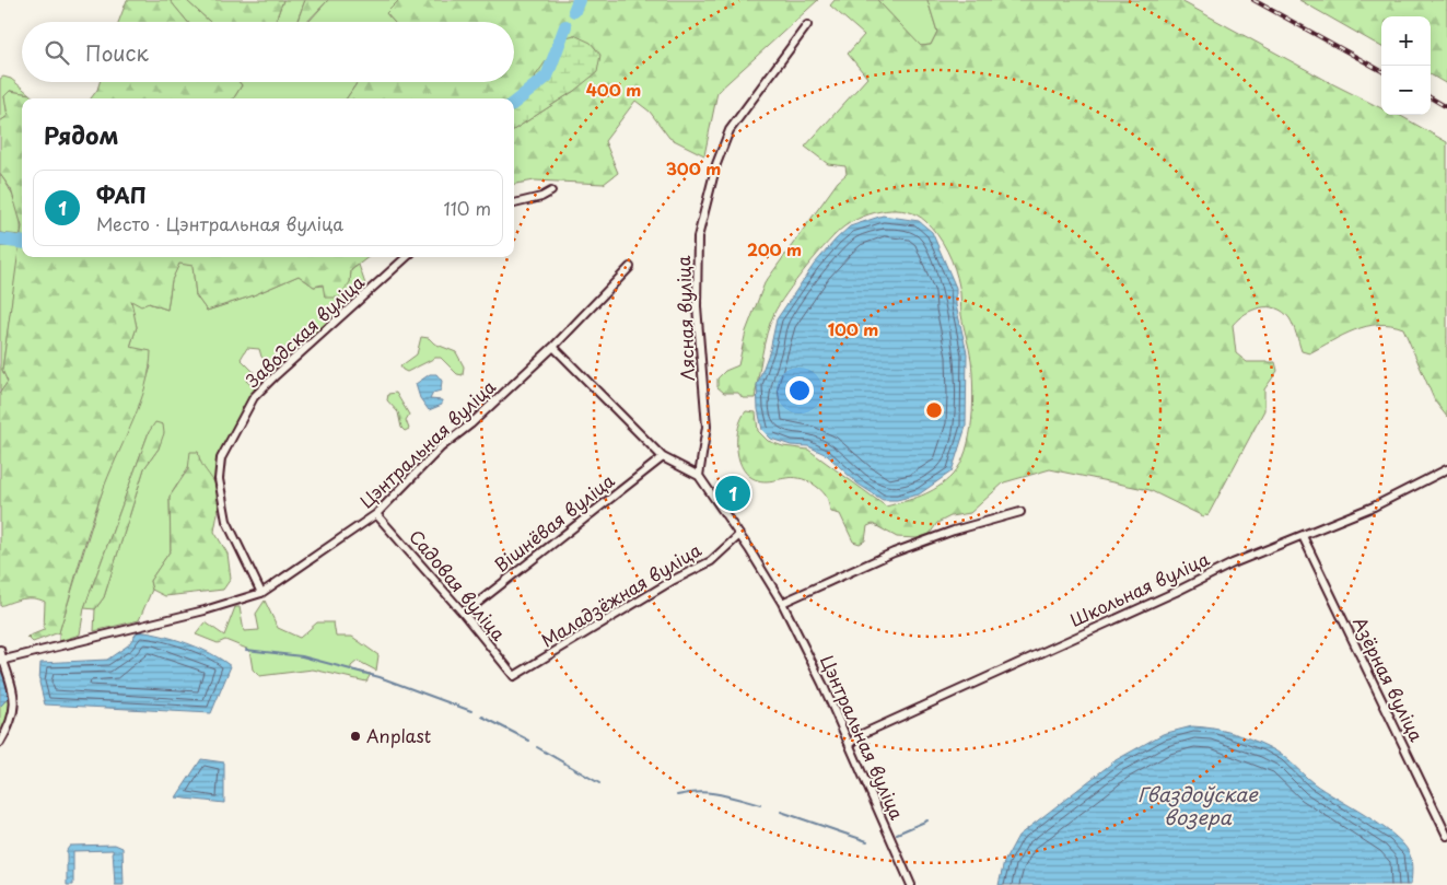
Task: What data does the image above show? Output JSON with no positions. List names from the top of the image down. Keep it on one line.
{"streets":{"street":["Лясная вуліца","Заводская вуліца","Цэнтральная вуліца","Вішнёвая вуліца","Садовая вуліца","Школьная вуліца","Маладзёжная вуліца","Азёрная вуліца"]},"crossings":[["Лясная вуліца","Цэнтральная вуліца"],["Заводская вуліца","Цэнтральная вуліца"],["Цэнтральная вуліца","Вішнёвая вуліца"],["Цэнтральная вуліца","Садовая вуліца"],["Цэнтральная вуліца","Школьная вуліца"],["Цэнтральная вуліца","Маладзёжная вуліца"],["Вішнёвая вуліца","Садовая вуліца"],["Садовая вуліца","Маладзёжная вуліца"],["Школьная вуліца","Азёрная вуліца"]],"water":["Гваздоўскае возера"],"places":["Anplast"],"page":{"map_buttons":["+","−"],"search":"Поиск","heading":"Рядом","list":[{"mark":"1","name":"ФАП","note":"Место · Цэнтральная вуліца","value":"110 m"}],"pins":"1"},"rings":["400 m","300 m","200 m","100 m"]}
